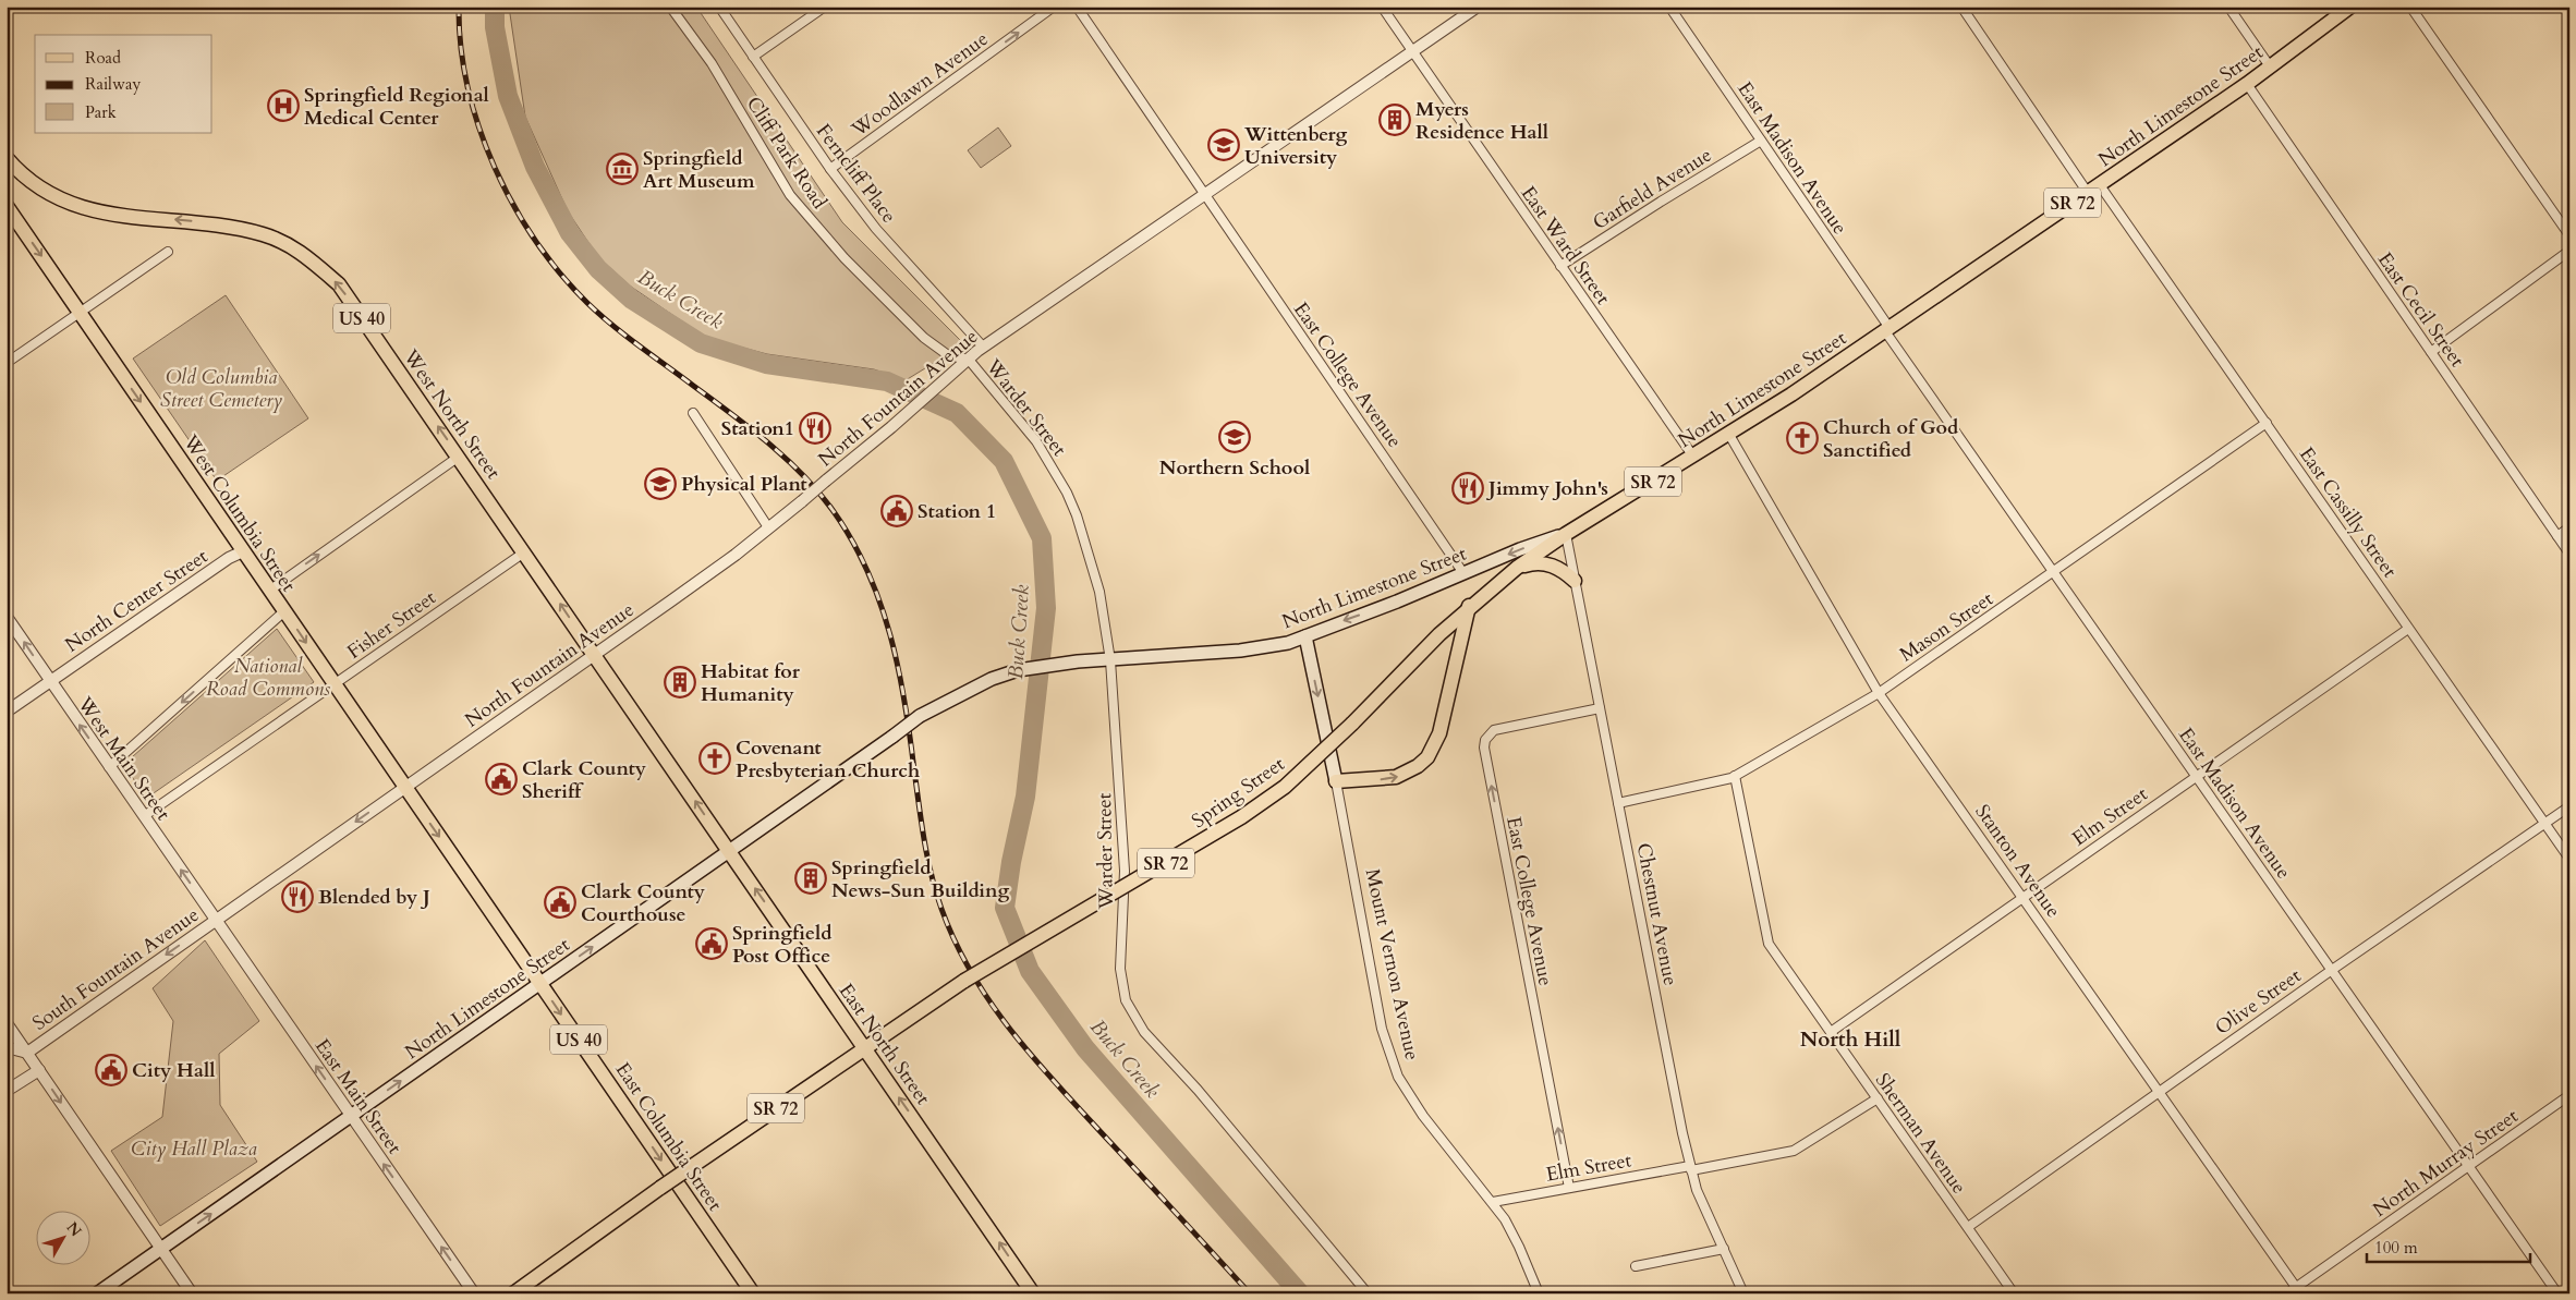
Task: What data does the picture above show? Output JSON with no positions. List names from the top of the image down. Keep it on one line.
{"streets":{"main road":["North Limestone Street","SR 72","US 40","West North Street","West Columbia Street","Spring Street","Mount Vernon Avenue","East North Street","East Columbia Street"],"street":["Woodlawn Avenue","Cliff Park Road","East Madison Avenue","Ferncliff Place","Garfield Avenue","East Ward Street","East Cecil Street","East College Avenue","North Fountain Avenue","Warder Street","East Cassilly Street","North Center Street","Fisher Street","Mason Street","West Main Street","Elm Street","Stanton Avenue","Chestnut Avenue","South Fountain Avenue","Olive Street","East Main Street","Sherman Avenue","North Murray Street"]},"crossings":[["Woodlawn Avenue","Ferncliff Place"],["North Limestone Street","East Madison Avenue"],["North Limestone Street","East Ward Street"],["North Limestone Street","East Cecil Street"],["North Limestone Street","East College Avenue"],["North Limestone Street","Warder Street"],["North Limestone Street","East Cassilly Street"],["North Limestone Street","Spring Street"],["North Limestone Street","Stanton Avenue"],["North Limestone Street","Chestnut Avenue"],["North Limestone Street","Mount Vernon Avenue"],["North Limestone Street","East North Street"],["North Limestone Street","East Main Street"],["North Limestone Street","East Columbia Street"],["Cliff Park Road","North Fountain Avenue"],["Cliff Park Road","Warder Street"],["East Madison Avenue","Garfield Avenue"],["East Madison Avenue","Mason Street"],["East Madison Avenue","Elm Street"],["East Madison Avenue","Olive Street"],["East Madison Avenue","North Murray Street"],["Ferncliff Place","North Fountain Avenue"],["Garfield Avenue","East Ward Street"],["SR 72","Spring Street"],["SR 72","East North Street"],["East Ward Street","North Fountain Avenue"],["East College Avenue","North Fountain Avenue"],["East College Avenue","Elm Street"],["East College Avenue","Chestnut Avenue"],["North Fountain Avenue","Warder Street"],["North Fountain Avenue","West North Street"],["North Fountain Avenue","West Columbia Street"],["North Fountain Avenue","West Main Street"],["North Fountain Avenue","South Fountain Avenue"],["North Fountain Avenue","East North Street"],["North Fountain Avenue","East Main Street"],["North Fountain Avenue","East Columbia Street"],["West North Street","Fisher Street"],["West North Street","East North Street"],["East Cassilly Street","Mason Street"],["East Cassilly Street","Elm Street"],["East Cassilly Street","Olive Street"],["West Columbia Street","North Center Street"],["West Columbia Street","Fisher Street"],["West Columbia Street","East Columbia Street"],["North Center Street","West Main Street"],["Fisher Street","West Main Street"],["Mason Street","Stanton Avenue"],["Mason Street","Chestnut Avenue"],["Mason Street","Sherman Avenue"],["West Main Street","South Fountain Avenue"],["West Main Street","East Main Street"],["Spring Street","Chestnut Avenue"],["Spring Street","East North Street"],["Elm Street","Stanton Avenue"],["Elm Street","Chestnut Avenue"],["Elm Street","Mount Vernon Avenue"],["Elm Street","Sherman Avenue"],["Stanton Avenue","Olive Street"],["Stanton Avenue","North Murray Street"],["South Fountain Avenue","East Main Street"],["Olive Street","Sherman Avenue"]],"one_way":["Woodlawn Avenue","East College Avenue","West North Street","West Columbia Street","West Main Street","South Fountain Avenue","East North Street","East Main Street","East Columbia Street"],"districts":["North Hill"],"water":["Buck Creek"],"parks":["Old Columbia Street Cemetery","National Road Commons","City Hall Plaza"],"places":{"hospital":["Springfield Regional Medical Center"],"building":["Myers Residence Hall","Habitat for Humanity","Springfield News-Sun Building"],"school or university":["Wittenberg University","Northern School","Physical Plant"],"museum":["Springfield Art Museum"],"restaurant":["Station1","Jimmy John's","Blended by J"],"church":["Church of God Sanctified","Covenant Presbyterian Church"],"public building":["Station 1","Clark County Sheriff","Clark County Courthouse","Springfield Post Office","City Hall"]},"legend":["Road","Railway","Park"],"scale_bar":"100 m","north":"top right"}
